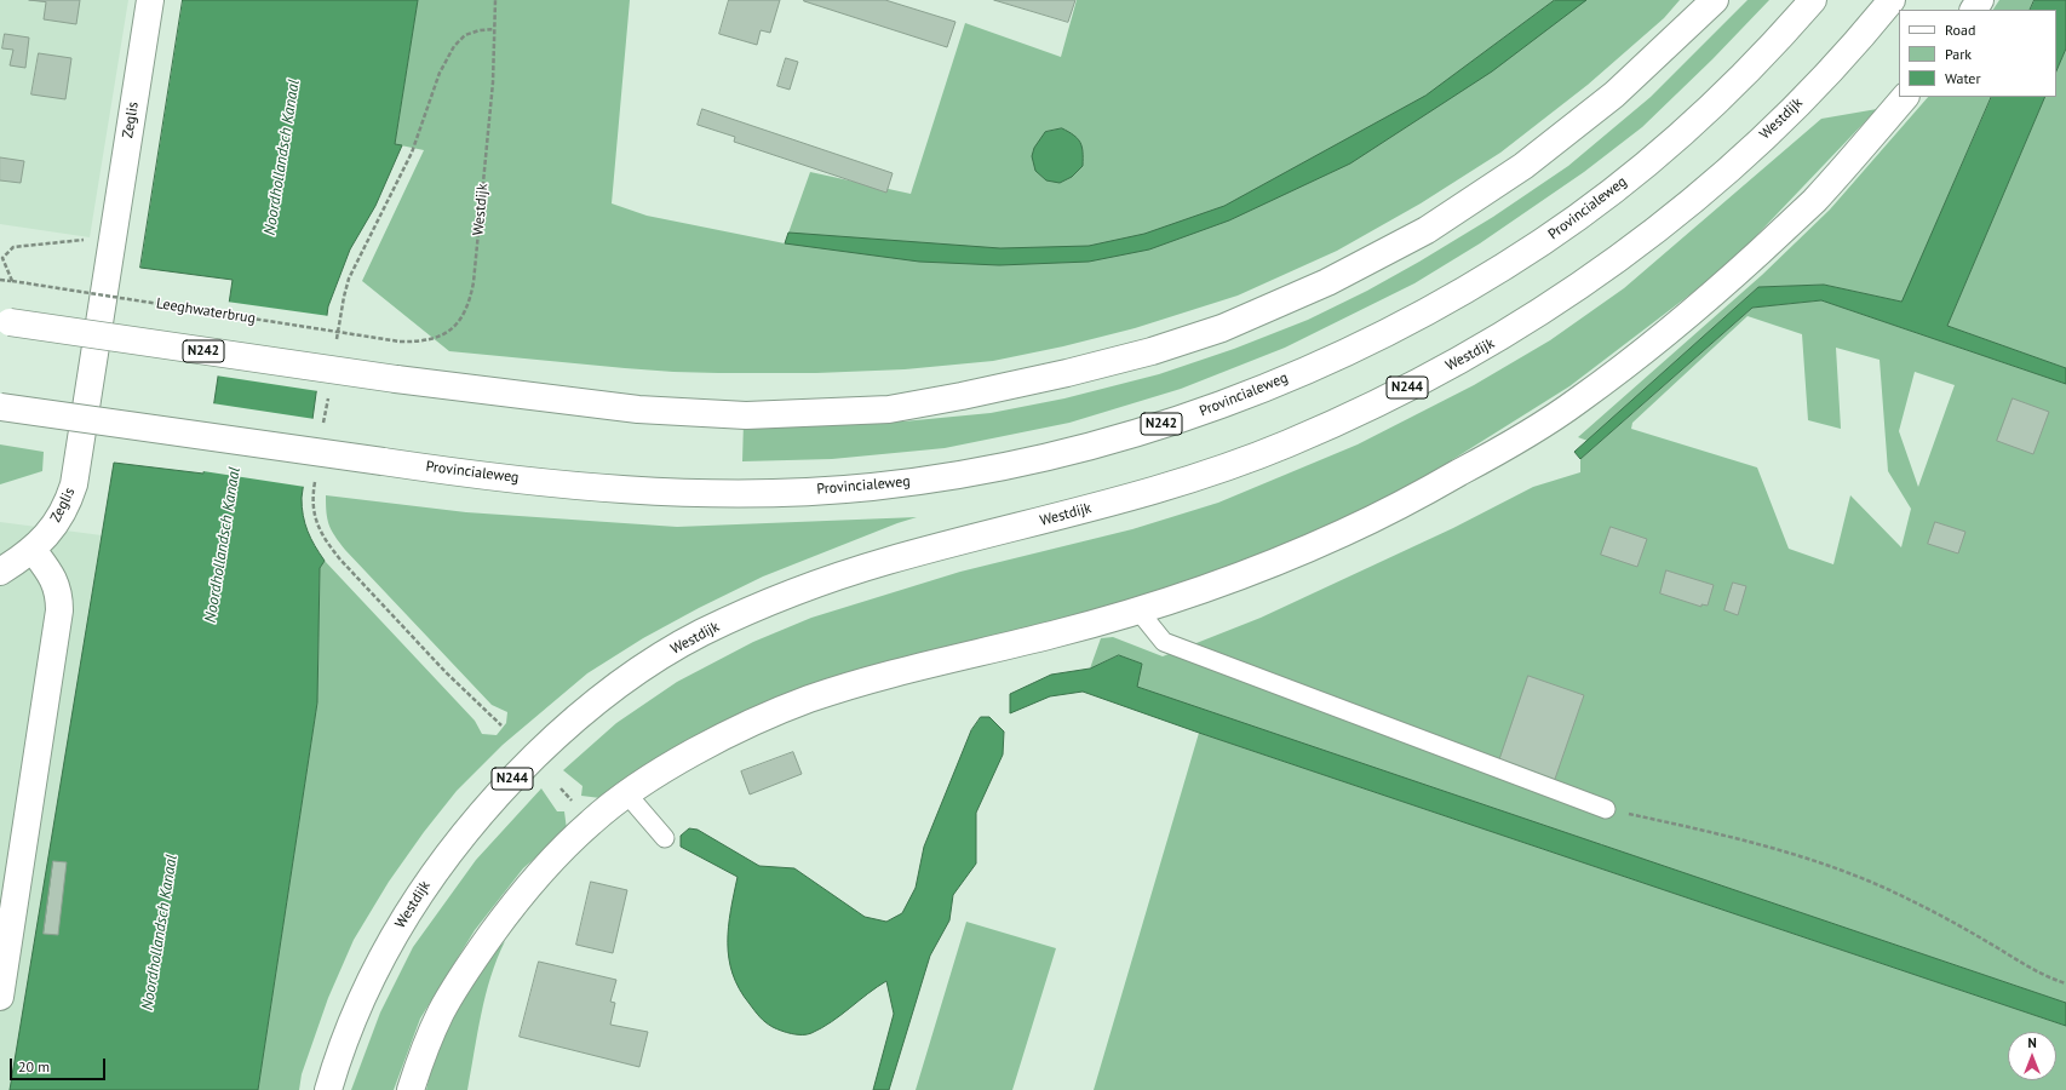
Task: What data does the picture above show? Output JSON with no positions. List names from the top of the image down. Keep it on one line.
{"streets":{"main road":["Westdijk","Zeglis","Provincialeweg","N242","N244"],"path":["Leeghwaterbrug"]},"crossings":[["Westdijk","Leeghwaterbrug"]],"water":["Noordhollandsch Kanaal"],"legend":["Road","Park","Water"],"scale_bar":"20 m","north":"top"}
